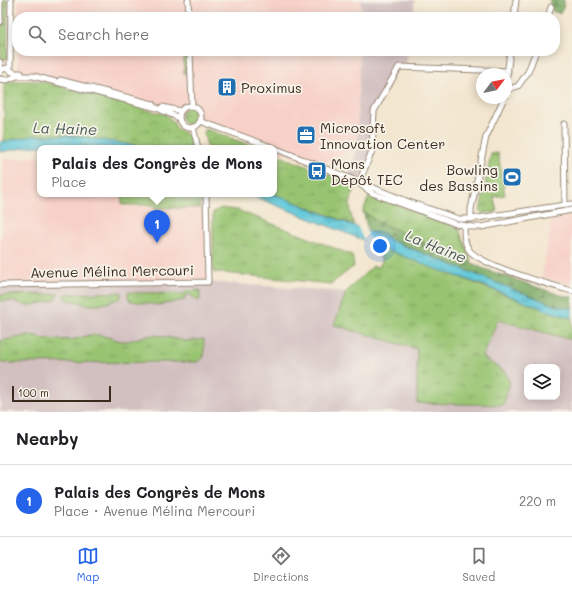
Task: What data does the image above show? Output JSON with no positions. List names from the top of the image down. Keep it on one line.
{"streets":{"street":["Avenue Mélina Mercouri"]},"water":["La Haine"],"places":{"building":["Proximus"],"office":["Microsoft Innovation Center"],"bus stop":["Mons Dépôt TEC"],"sports":["Bowling des Bassins"]},"scale_bar":"100 m","north":"top right","page":{"search":"Search here","popup":["Palais des Congrès de Mons","Place"],"pins":"1","scale":"100 m","heading":"Nearby","list":[{"mark":"1","name":"Palais des Congrès de Mons","note":"Place · Avenue Mélina Mercouri","value":"220 m"}],"nav":["Map","Directions","Saved"]}}
